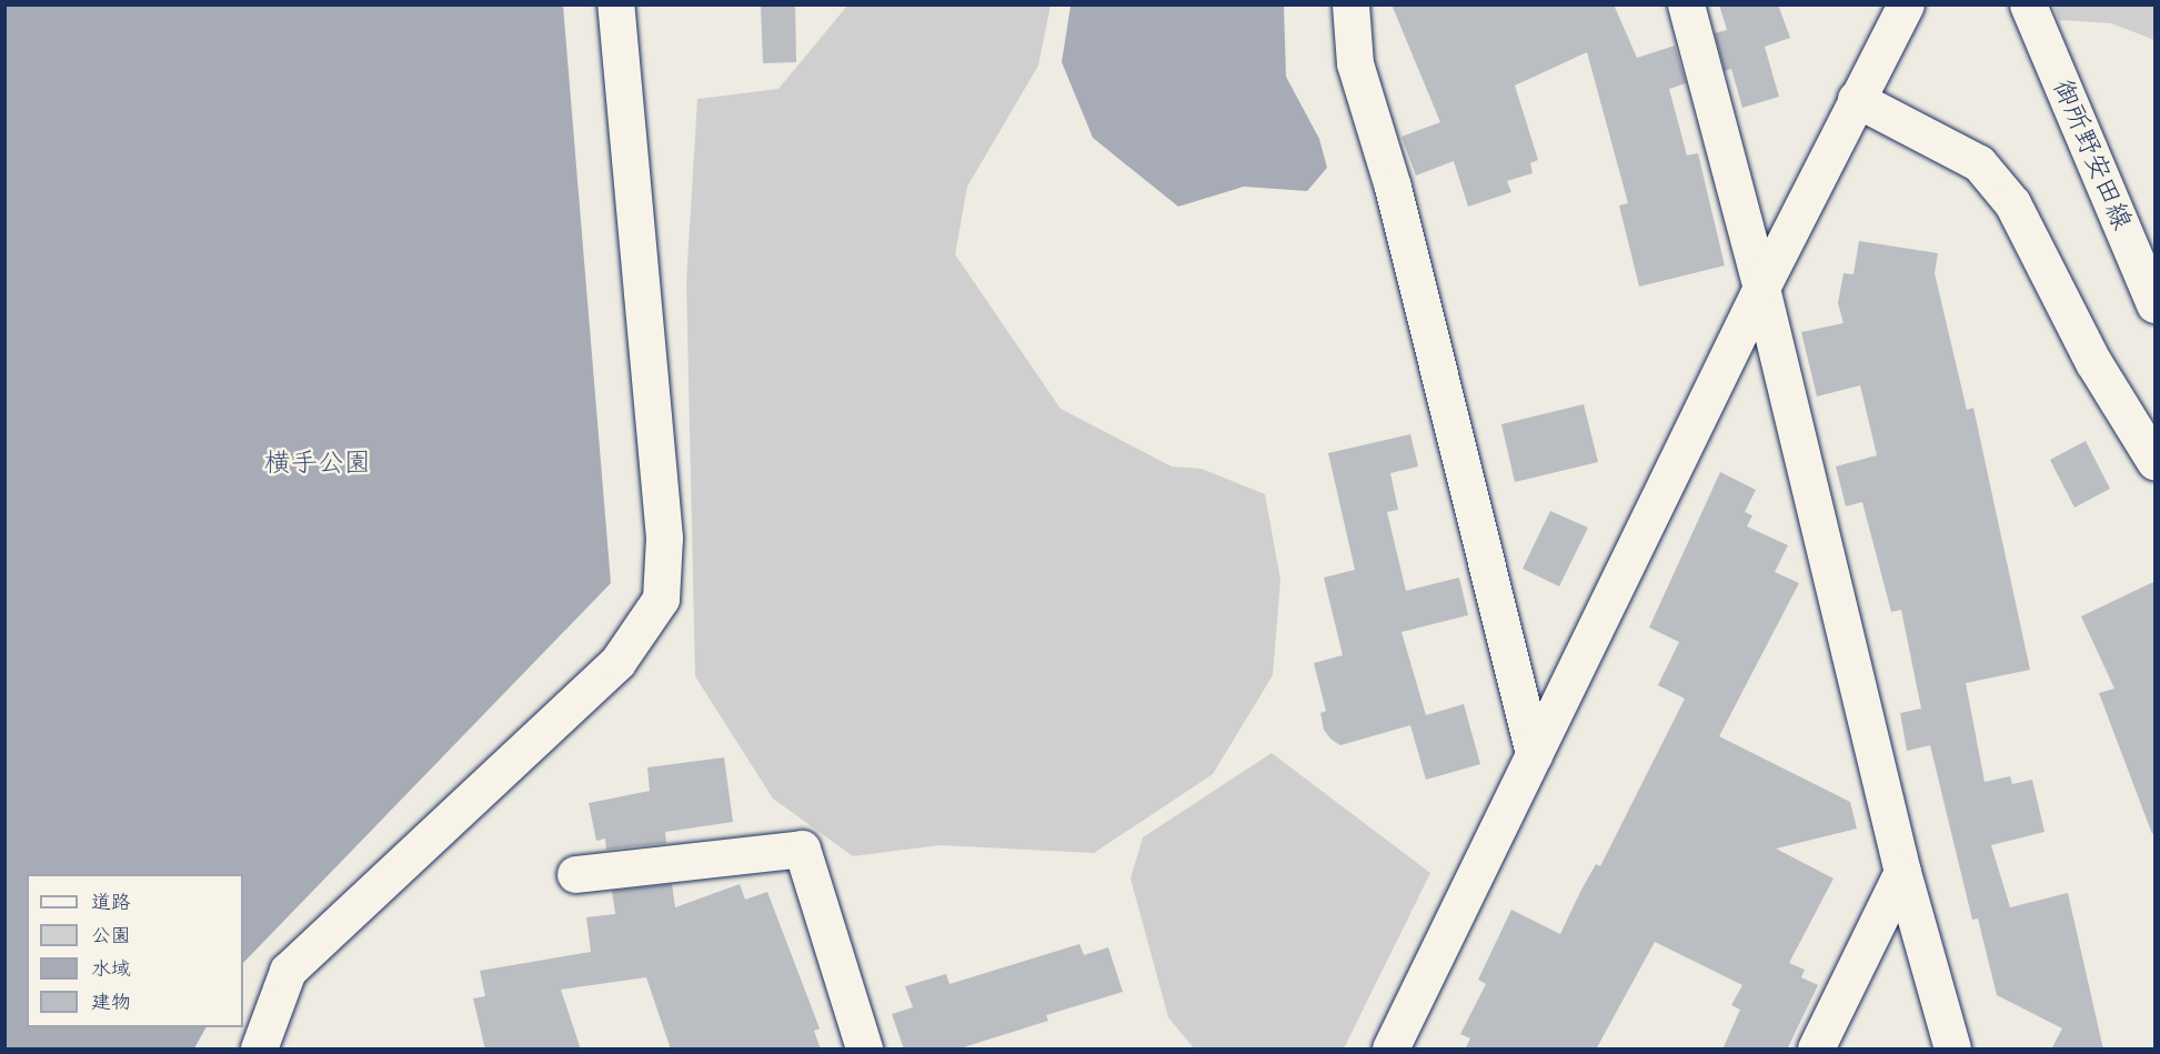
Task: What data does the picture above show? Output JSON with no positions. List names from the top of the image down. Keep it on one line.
{"streets":{"street":["御所野安田線"]},"parks":["横手公園"],"legend":["道路","公園","水域","建物"]}
